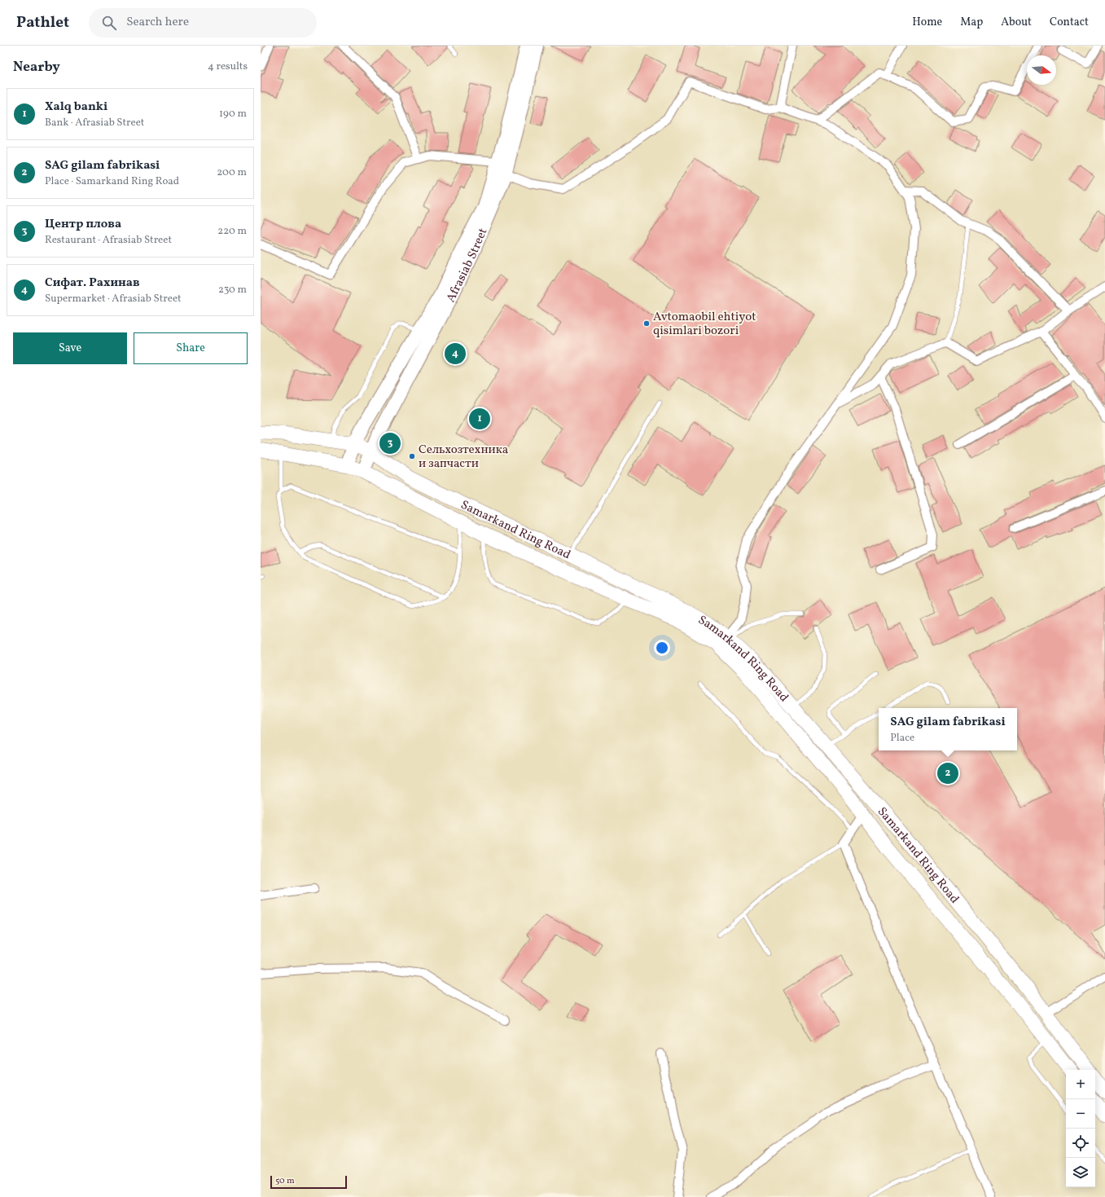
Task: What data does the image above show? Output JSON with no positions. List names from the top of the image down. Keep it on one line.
{"streets":{"highway":["Samarkand Ring Road"],"main road":["Afrasiab Street"]},"crossings":[["Afrasiab Street","Samarkand Ring Road"]],"places":["Avtomaobil ehtiyot qisimlari bozori","Сельхозтехника и запчасти"],"scale_bar":"50 m","north":"right","page":{"header":"Pathlet","search":"Search here","nav":["Home","Map","About","Contact"],"heading":["Nearby","4 results"],"list":[{"mark":"1","name":"Xalq banki","note":"Bank · Afrasiab Street","value":"190 m"},{"mark":"2","name":"SAG gilam fabrikasi","note":"Place · Samarkand Ring Road","value":"200 m"},{"mark":"3","name":"Центр плова","note":"Restaurant · Afrasiab Street","value":"220 m"},{"mark":"4","name":"Сифат. Рахинав","note":"Supermarket · Afrasiab Street","value":"230 m"}],"buttons":["Save","Share"],"pins":["4","1","3","2"],"popup":["SAG gilam fabrikasi","Place"],"map_buttons":["+","−"],"scale":"50 m"}}
